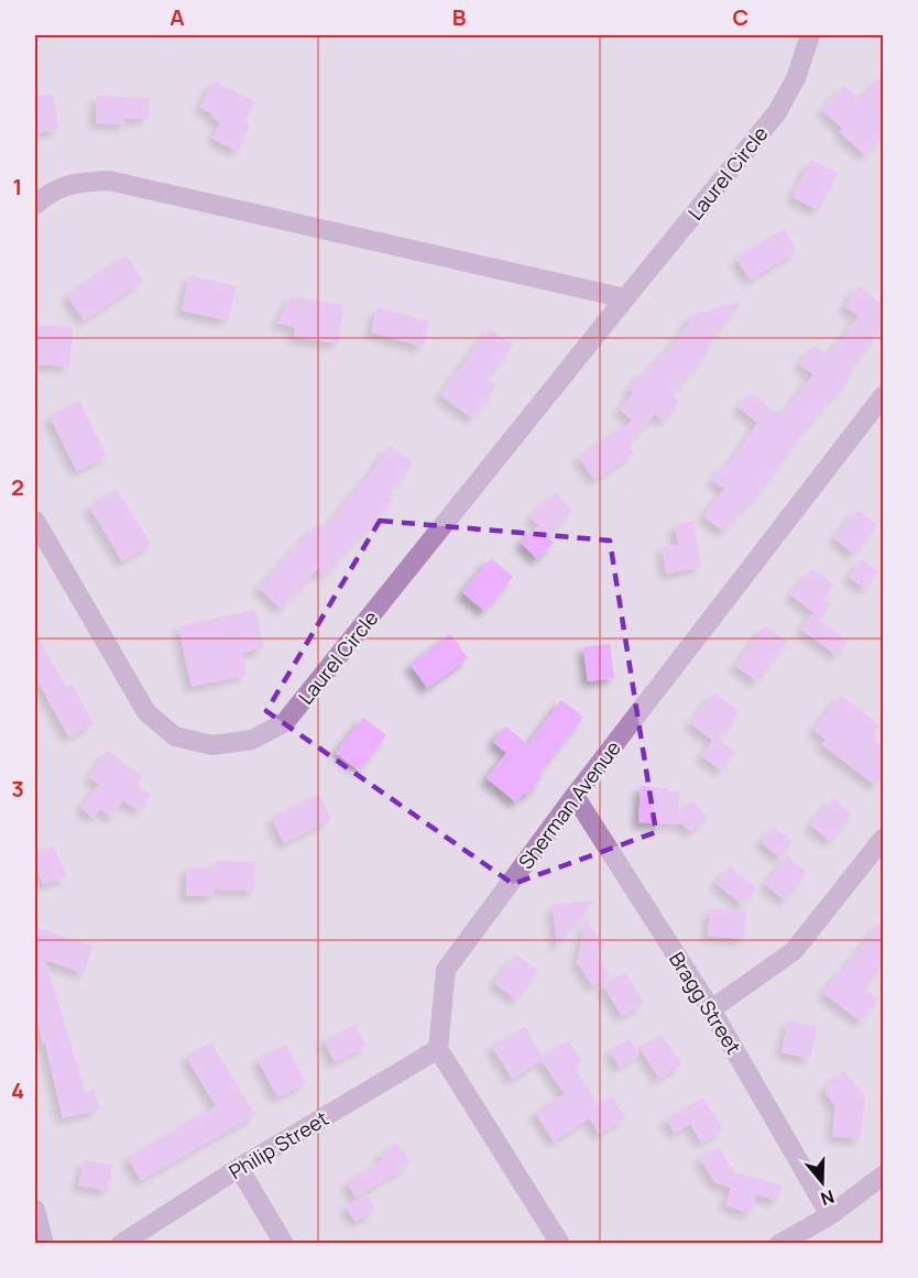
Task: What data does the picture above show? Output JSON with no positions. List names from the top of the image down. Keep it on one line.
{"streets":{"street":["Laurel Circle","Sherman Avenue","Bragg Street","Philip Street"]},"crossings":[["Sherman Avenue","Bragg Street"],["Sherman Avenue","Philip Street"]],"north":"bottom","grid":{"columns":["A","B","C"],"rows":["1","2","3","4"]}}
